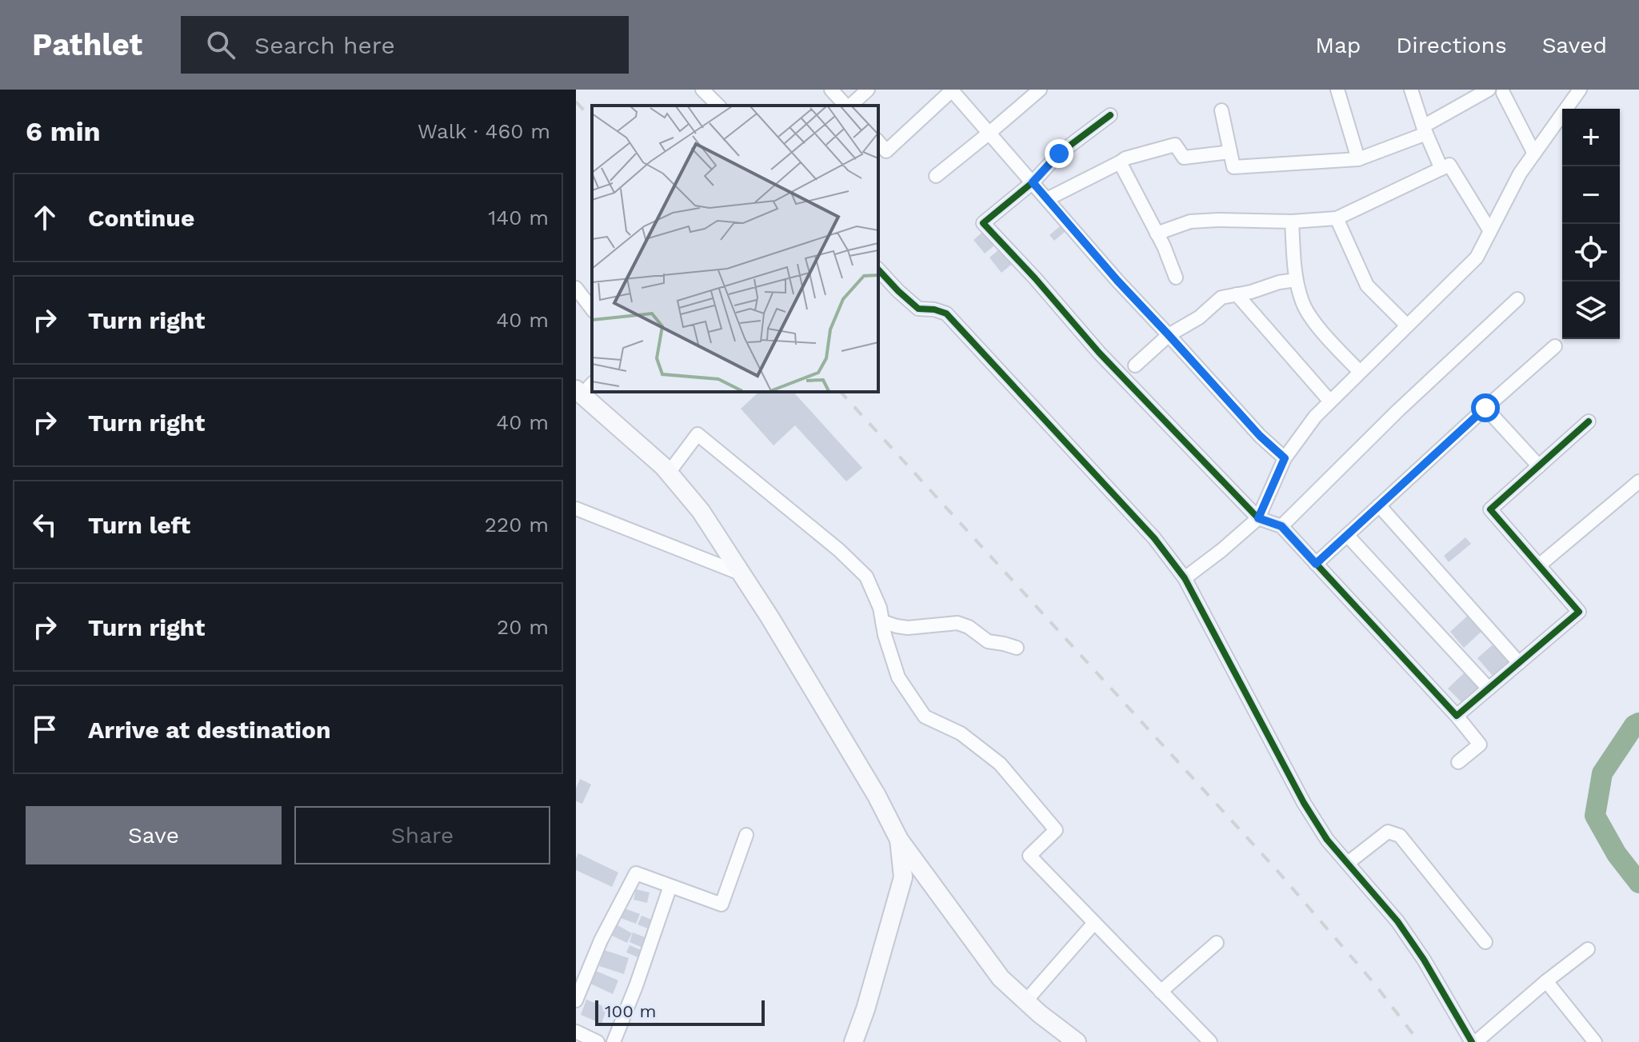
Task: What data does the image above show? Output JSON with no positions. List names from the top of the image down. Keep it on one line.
{"scale_bar":"100 m","page":{"header":"Pathlet","search":"Search here","nav":["Map","Directions","Saved"],"heading":["6 min","Walk · 460 m"],"map_buttons":["+","−"],"list":[["Continue","140 m"],["Turn right","40 m"],["Turn right","40 m"],["Turn left","220 m"],["Turn right","20 m"],"Arrive at destination"],"buttons":["Save","Share"],"scale":"100 m"}}
